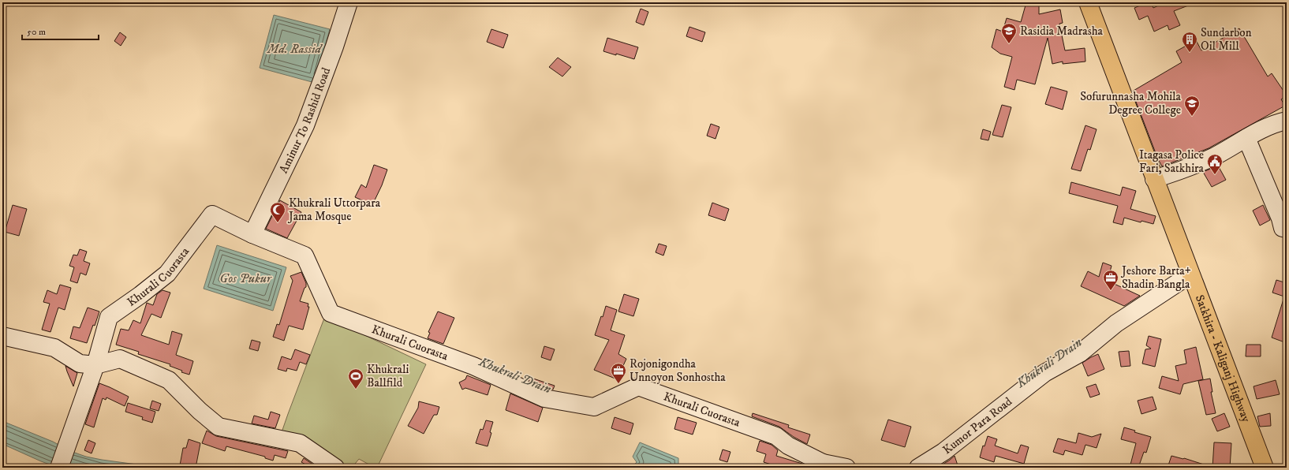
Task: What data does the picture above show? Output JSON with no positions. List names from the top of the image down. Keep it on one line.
{"streets":{"highway":["Satkhira - Kaliganj Highway"],"street":["Aminur To Rashid Road","Khurali Cuorasta","Kumor Para Road"]},"crossings":[["Aminur To Rashid Road","Khurali Cuorasta"],["Satkhira - Kaliganj Highway","Kumor Para Road"]],"water":["Md. Rassid","Gos Pukur","Khukrali Drain"],"places":{"school or university":["Rasidia Madrasha","Sofurunnasha Mohila Degree College"],"building":["Sundarbon Oil Mill"],"public building":["Itagasa Police Fari, Satkhira"],"mosque":["Khukrali Uttorpara Jama Mosque"],"office":["Jeshore Barta+ Shadin Bangla","Rojonigondha Unnoyon Sonhostha"],"sports":["Khukrali Ballfild"]},"scale_bar":"50 m"}
